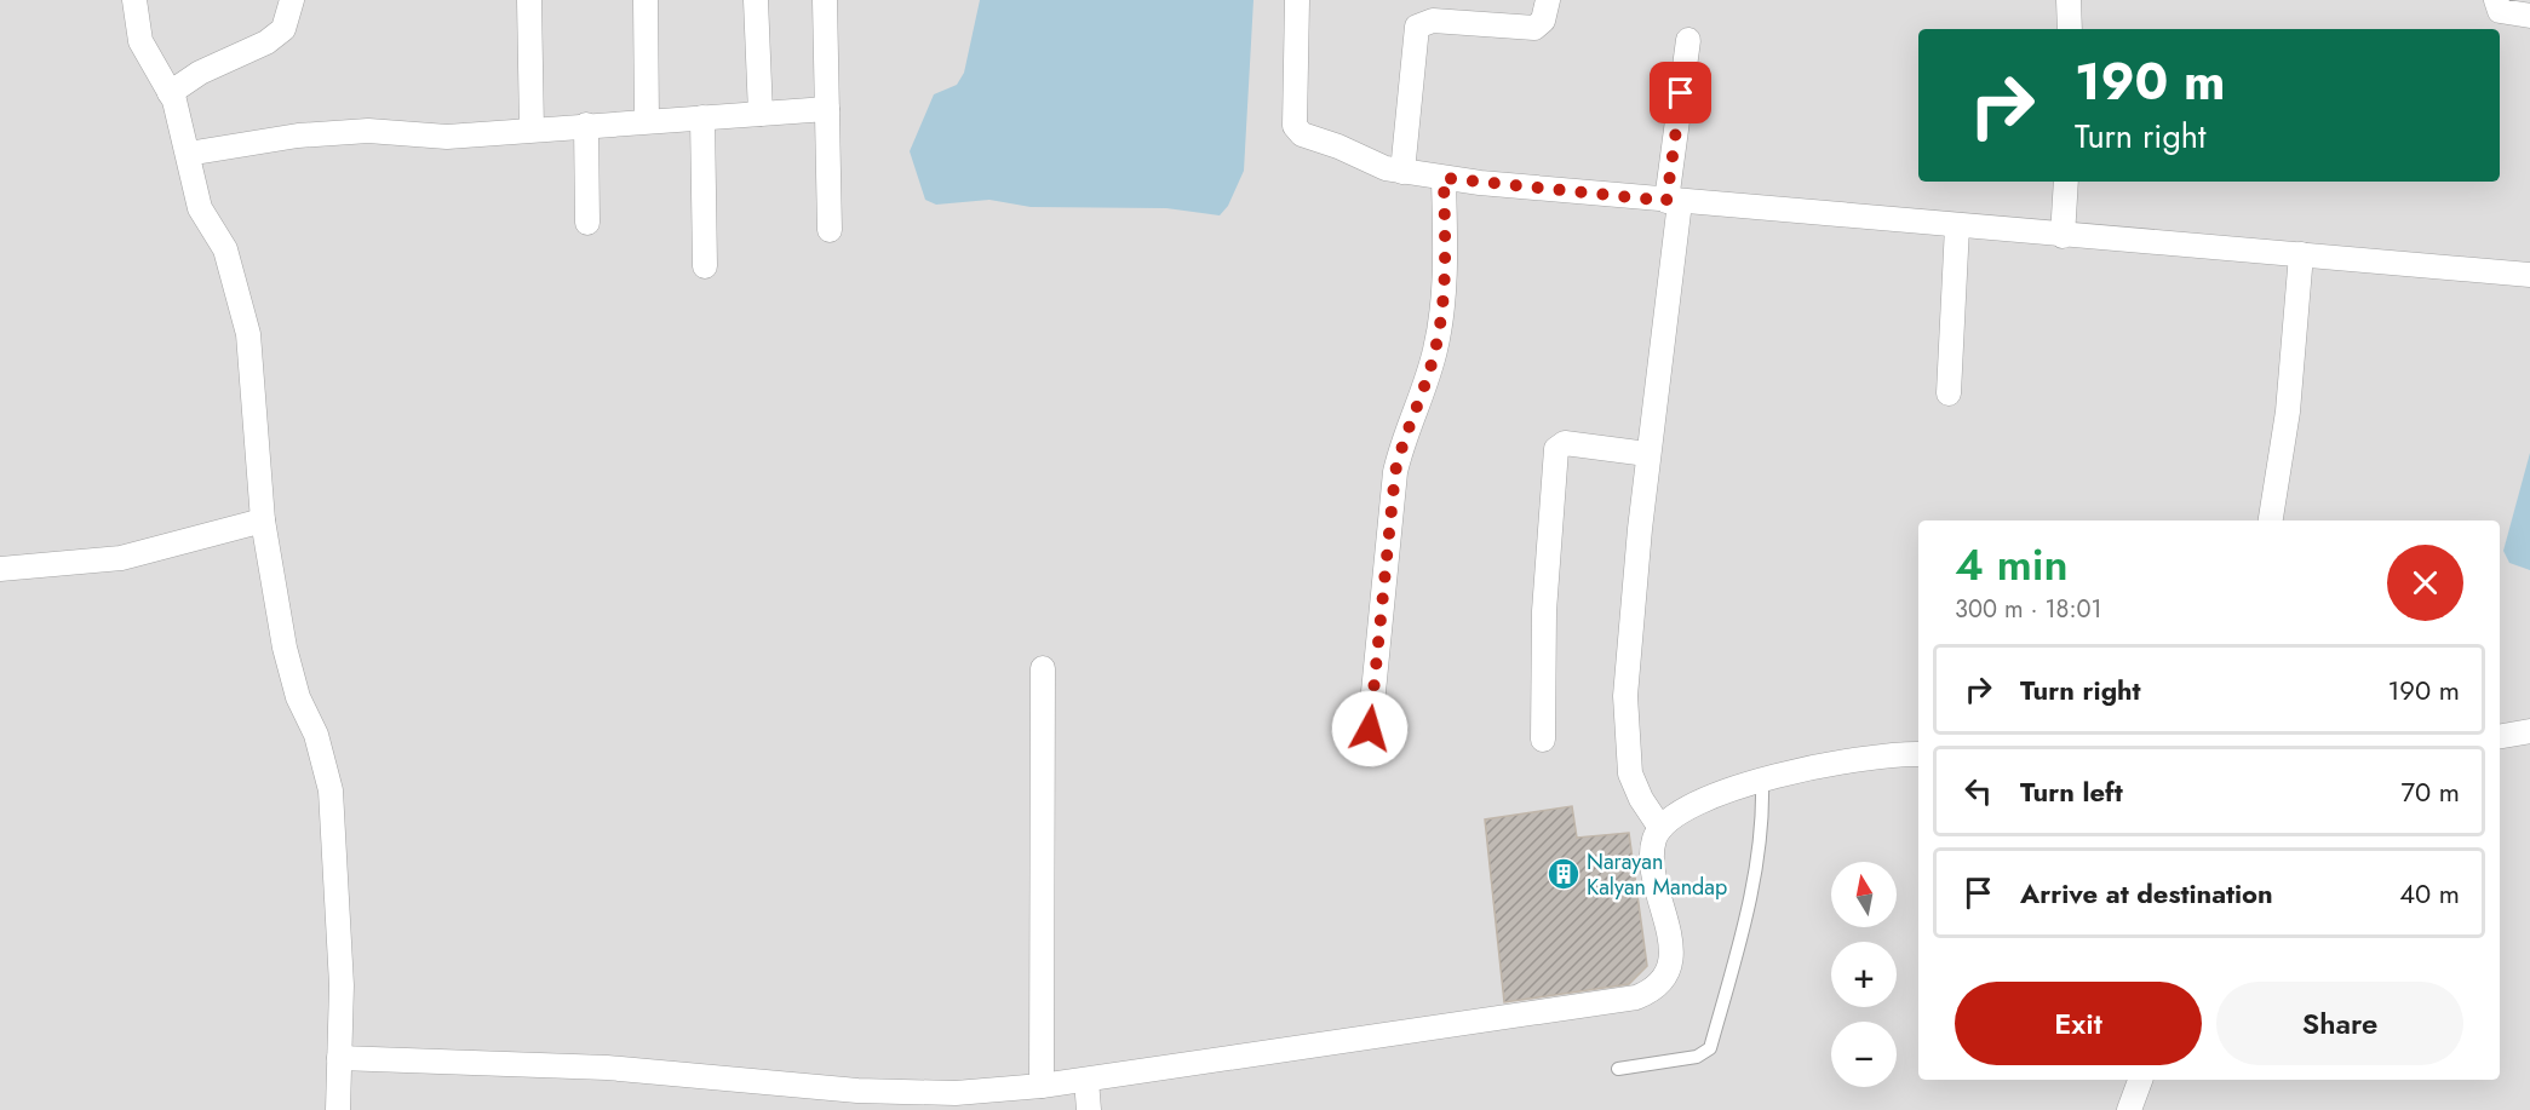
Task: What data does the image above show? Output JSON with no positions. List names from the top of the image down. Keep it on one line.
{"places":{"building":["Narayan Kalyan Mandap"]},"north":"top","page":{"turn":["190 m","Turn right"],"heading":["4 min","300 m · 18:01"],"list":[{"name":"Turn right","value":"190 m"},{"name":"Turn left","value":"70 m"},{"name":"Arrive at destination","value":"40 m"}],"map_buttons":["+","−"],"buttons":["Exit","Share"]}}
